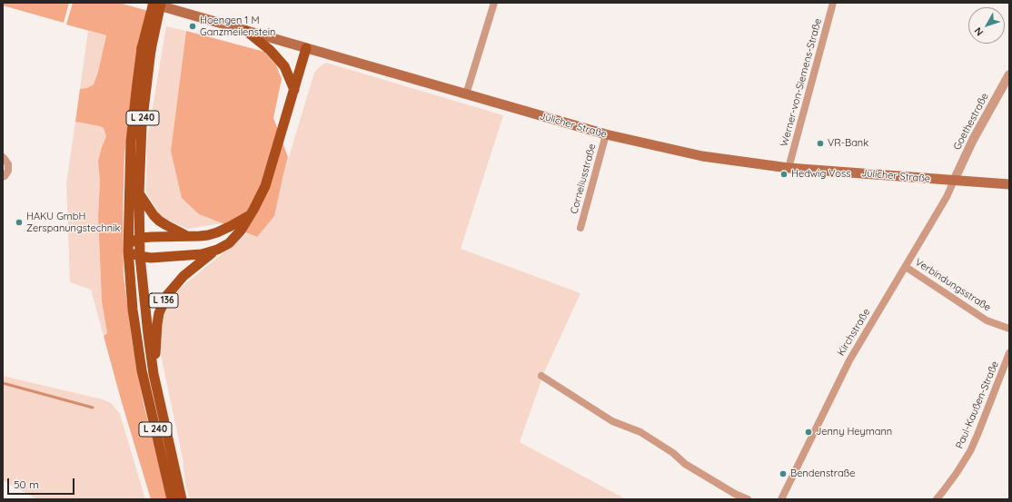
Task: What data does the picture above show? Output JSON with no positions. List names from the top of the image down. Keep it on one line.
{"streets":{"main road":["L 240","Jülicher Straße","L 136"],"street":["Werner-von-Siemens-Straße","Goethestraße","Corneliusstraße","Verbindungsstraße","Kirchstraße","Paul-Kaußen-Straße"]},"crossings":[["Werner-von-Siemens-Straße","Jülicher Straße"],["L 240","L 136"],["Goethestraße","Jülicher Straße"],["Goethestraße","Kirchstraße"],["Jülicher Straße","Corneliusstraße"],["Jülicher Straße","L 136"],["Jülicher Straße","Kirchstraße"],["Verbindungsstraße","Kirchstraße"]],"places":["Hoengen 1 M Ganzmeilenstein","VR-Bank","Hedwig Voss","HAKU GmbH Zerspanungstechnik","Jenny Heymann","Bendenstraße"],"scale_bar":"50 m","north":"bottom left"}
